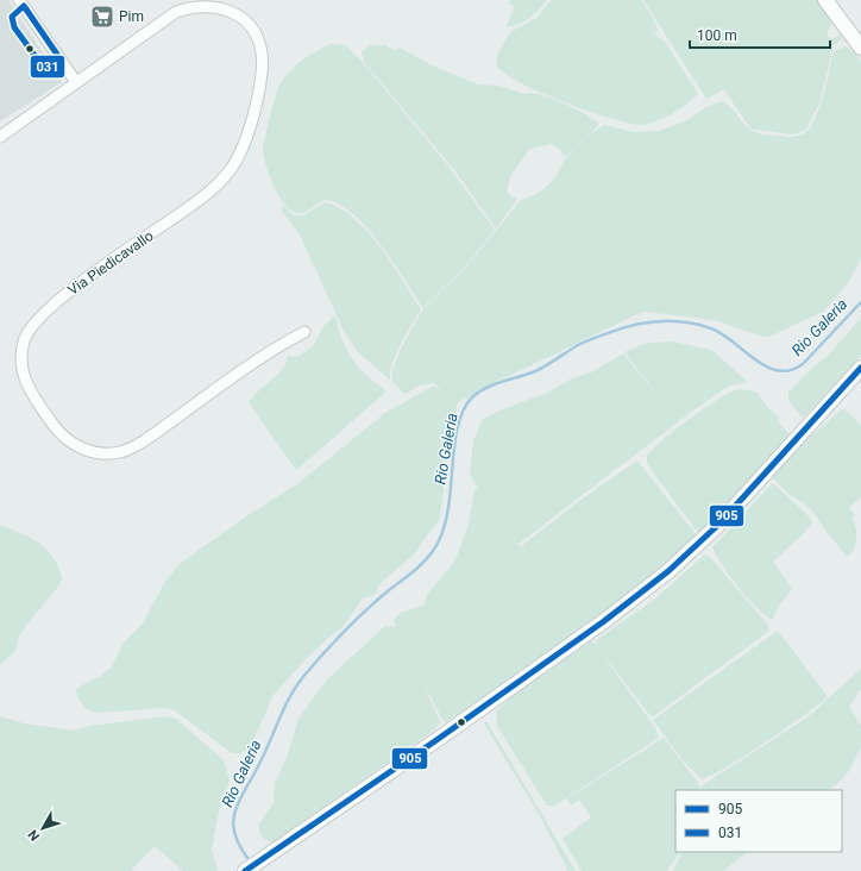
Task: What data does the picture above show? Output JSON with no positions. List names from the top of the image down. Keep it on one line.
{"streets":{"street":["Via Piedicavallo"]},"water":["Rio Galeria"],"places":{"supermarket":["Pim"]},"lines":["transit line 031","transit line 905"],"legend":["905","031"],"scale_bar":"100 m","north":"bottom left"}
